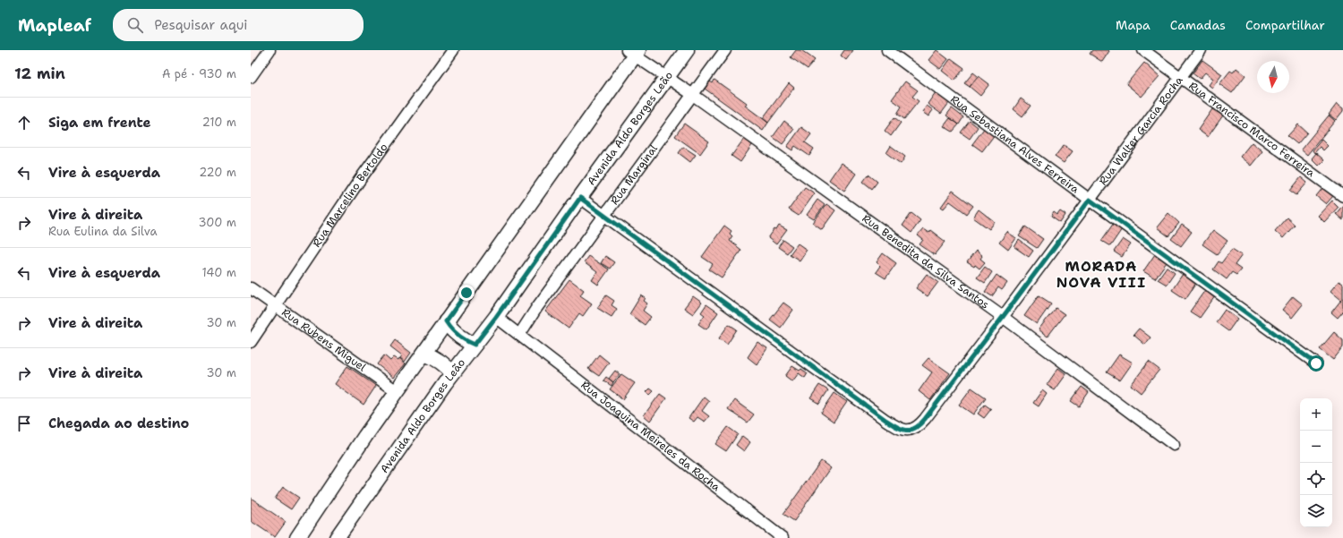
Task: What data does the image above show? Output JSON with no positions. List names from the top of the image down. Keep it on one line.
{"streets":{"street":["Avenida Aldo Borges Leão","Rua Francisco Marco Ferreira","Rua Walter Garcia Rocha","Rua Sebastiana Alves Ferreira","Rua Marginal","Rua Marcelino Bertoldo","Rua Benedita da Silva Santos","Rua Rubens Miguel","Rua Joaquina Meireles da Rocha"]},"crossings":[["Avenida Aldo Borges Leão","Rua Benedita da Silva Santos"],["Avenida Aldo Borges Leão","Rua Joaquina Meireles da Rocha"],["Rua Francisco Marco Ferreira","Rua Walter Garcia Rocha"],["Rua Walter Garcia Rocha","Rua Sebastiana Alves Ferreira"],["Rua Walter Garcia Rocha","Rua Marginal"],["Rua Walter Garcia Rocha","Rua Benedita da Silva Santos"],["Rua Marginal","Rua Benedita da Silva Santos"],["Rua Marginal","Rua Joaquina Meireles da Rocha"],["Rua Marcelino Bertoldo","Rua Rubens Miguel"]],"districts":["MORADA NOVA VIII"],"north":"bottom","page":{"header":"Mapleaf","search":"Pesquisar aqui","nav":["Mapa","Camadas","Compartilhar"],"heading":["12 min","A pé · 930 m"],"list":[["Siga em frente","210 m"],["Vire à esquerda","220 m"],["Vire à direita","Rua Eulina da Silva","300 m"],["Vire à esquerda","140 m"],["Vire à direita","30 m"],["Vire à direita","30 m"],"Chegada ao destino"],"map_buttons":["+","−"]}}
